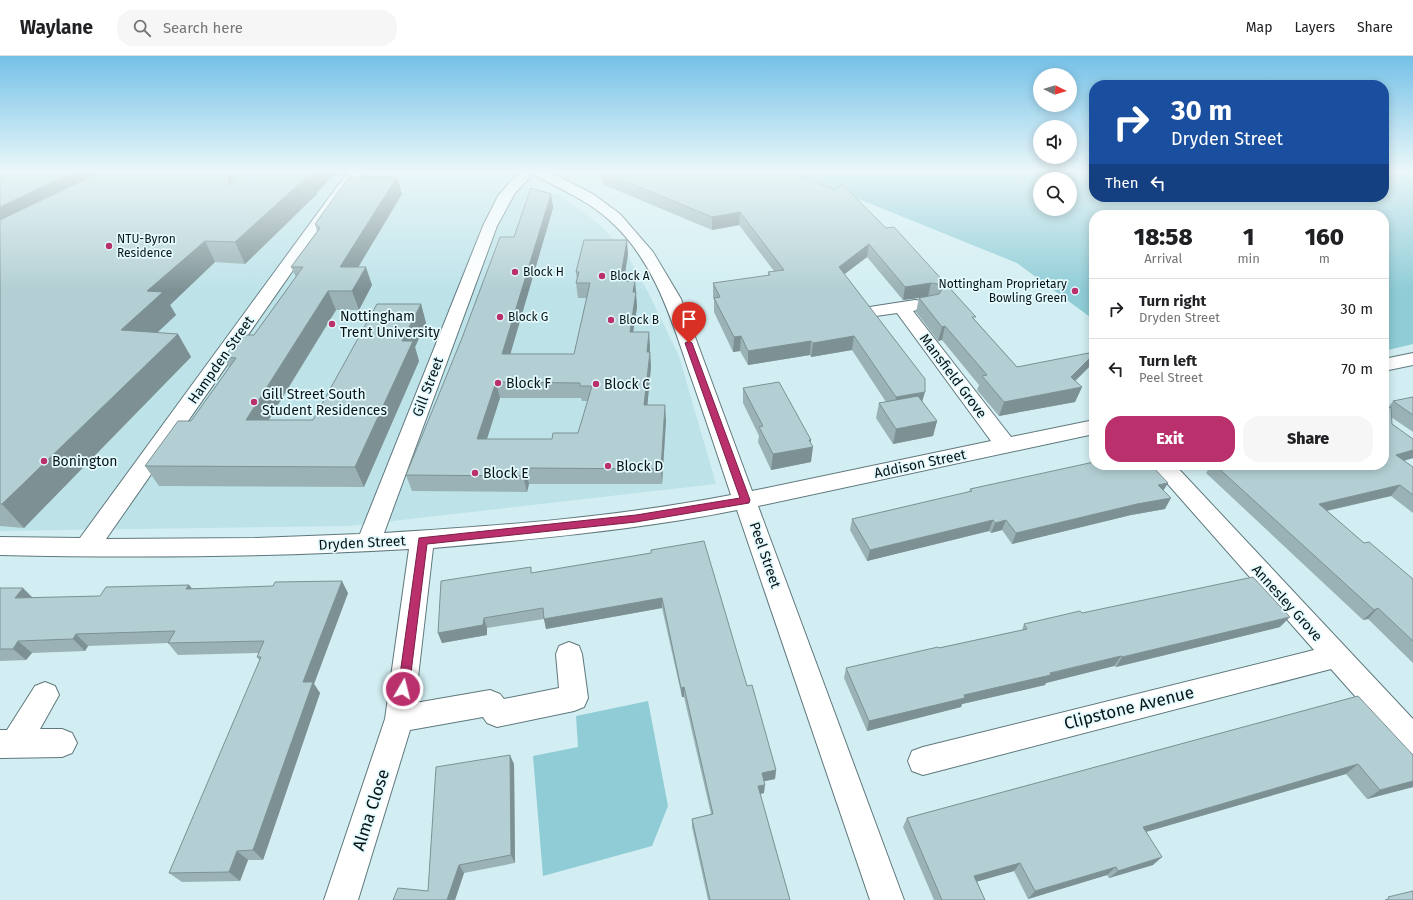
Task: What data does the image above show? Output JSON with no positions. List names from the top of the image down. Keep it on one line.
{"streets":{"street":["Hampden Street","Mansfield Grove","Gill Street","Addison Street","Dryden Street","Peel Street","Annesley Grove","Clipstone Avenue","Alma Close"]},"crossings":[["Hampden Street","Dryden Street"],["Mansfield Grove","Addison Street"],["Gill Street","Dryden Street"],["Addison Street","Dryden Street"],["Addison Street","Peel Street"],["Dryden Street","Peel Street"],["Dryden Street","Alma Close"],["Annesley Grove","Clipstone Avenue"]],"places":["NTU-Byron Residence","Block H","Block A","Nottingham Proprietary Bowling Green","Block G","Block B","Nottingham Trent University","Block F","Block C","Gill Street South Student Residences","Bonington","Block D","Block E"],"north":"right","page":{"header":"Waylane","search":"Search here","nav":["Map","Layers","Share"],"turn":["30 m","Dryden Street"],"then":"Then","eta":["18:58","Arrival","1","min","160","m"],"list":[{"name":"Turn right","note":"Dryden Street","value":"30 m"},{"name":"Turn left","note":"Peel Street","value":"70 m"}],"buttons":["Exit","Share"]}}
